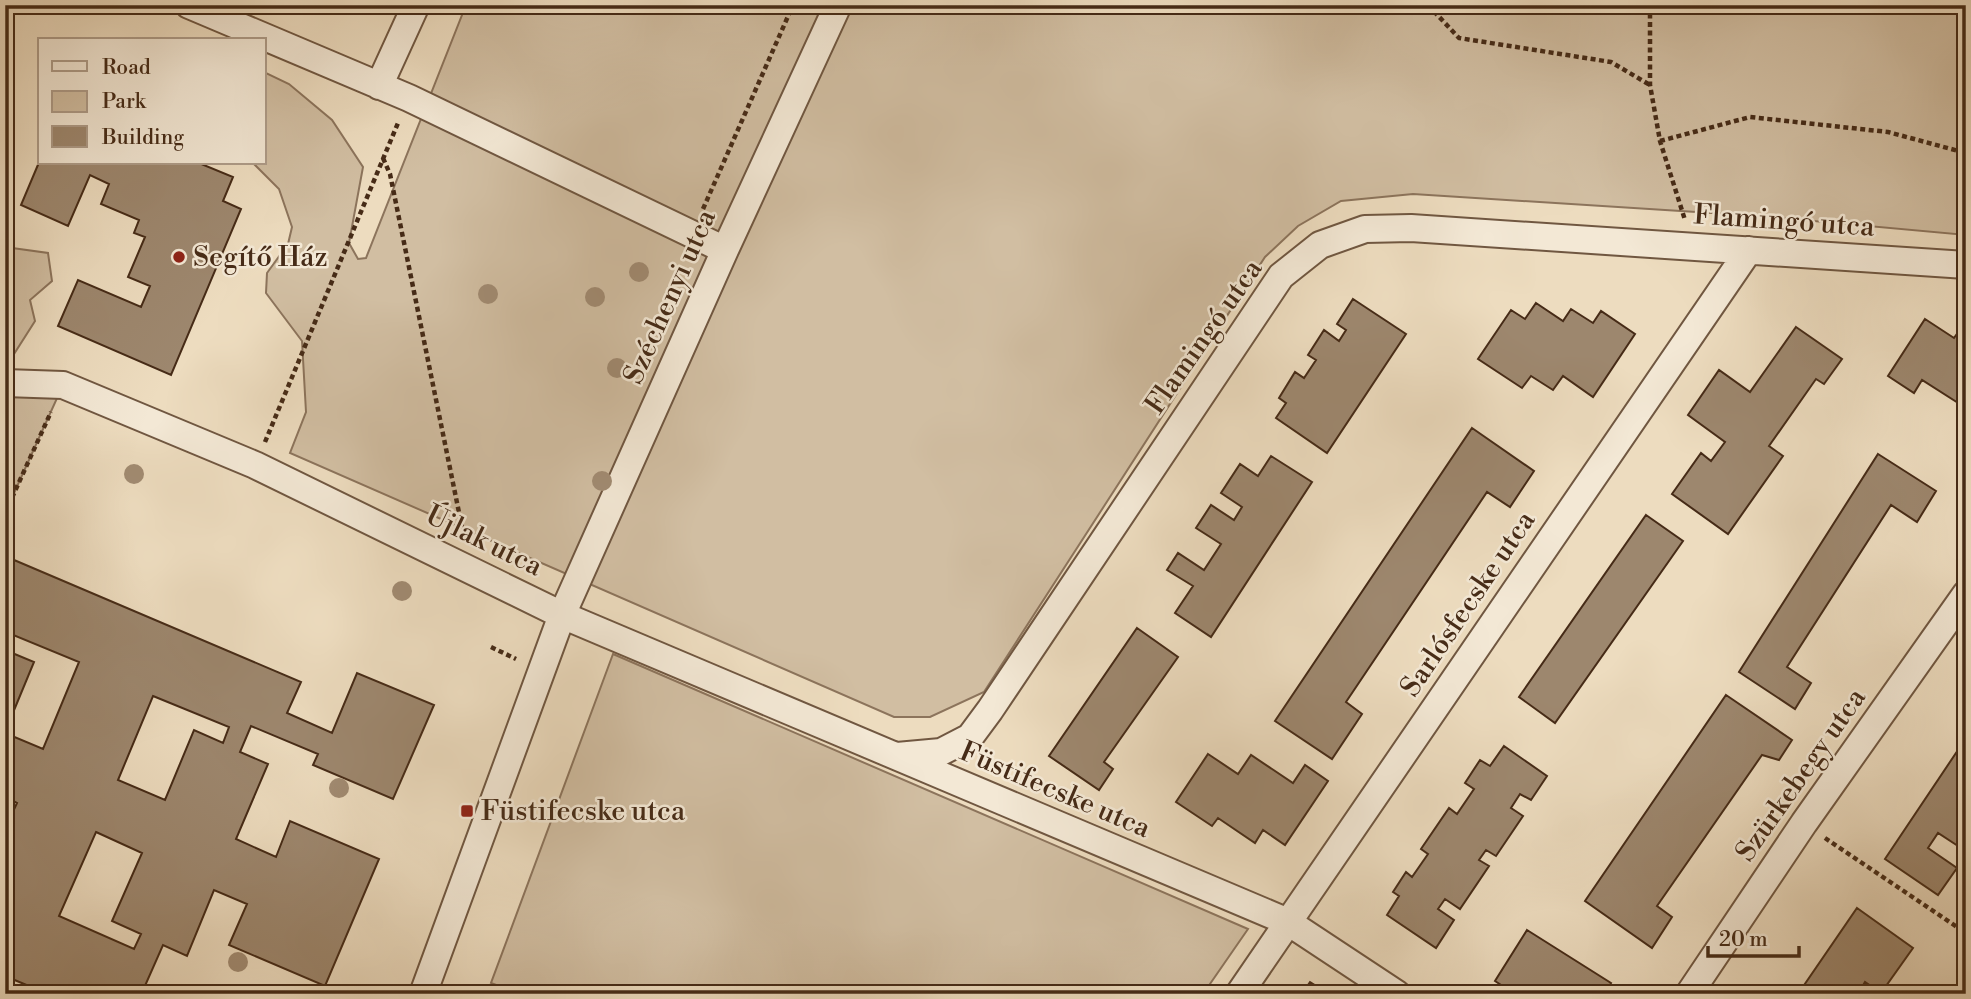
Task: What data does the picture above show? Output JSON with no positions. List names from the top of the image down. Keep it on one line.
{"streets":{"street":["Flamingó utca","Széchenyi utca","Újlak utca","Sarlósfecske utca","Szürkebegy utca","Füstifecske utca"]},"crossings":[["Flamingó utca","Sarlósfecske utca"],["Flamingó utca","Füstifecske utca"],["Széchenyi utca","Újlak utca"],["Széchenyi utca","Füstifecske utca"],["Újlak utca","Füstifecske utca"],["Sarlósfecske utca","Füstifecske utca"]],"places":{"other":["Segítő Ház"],"transit":["Füstifecske utca"]},"legend":["Road","Park","Building"],"scale_bar":"20 m"}
